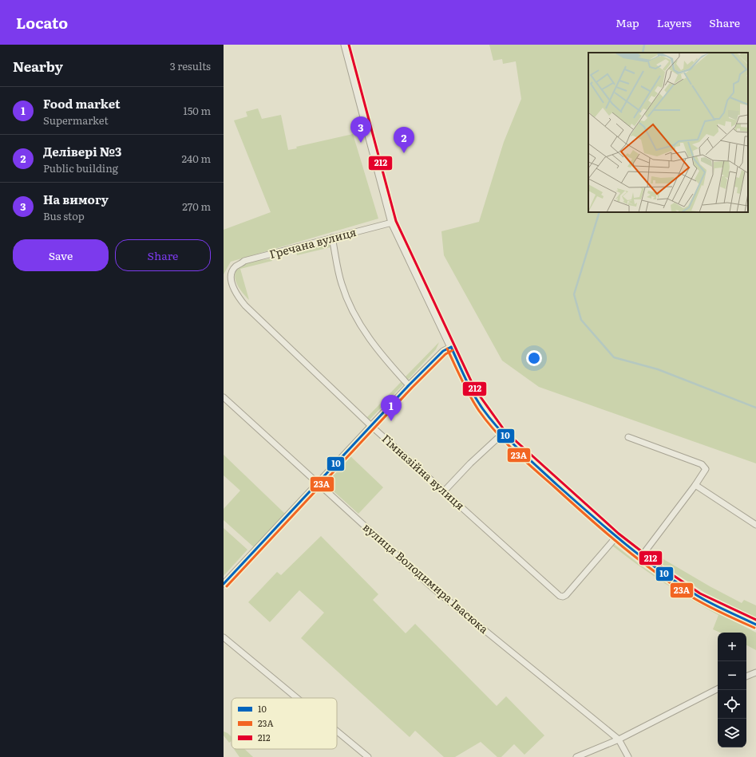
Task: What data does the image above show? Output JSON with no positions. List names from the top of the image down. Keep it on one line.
{"streets":{"street":["Гречана вулиця","Гімназійна вулиця","вулиця Володимира Івасюка"]},"crossings":[["Гречана вулиця","Гімназійна вулиця"]],"lines":["transit line 212","transit line 10","transit line 23А"],"legend":["10","23А","212"],"page":{"header":"Locato","nav":["Map","Layers","Share"],"heading":["Nearby","3 results"],"list":[{"mark":"1","name":"Food market","note":"Supermarket","value":"150 m"},{"mark":"2","name":"Делівері №3","note":"Public building","value":"240 m"},{"mark":"3","name":"На вимогу","note":"Bus stop","value":"270 m"}],"pins":["3","2","1"],"buttons":["Save","Share"],"map_buttons":["+","−"]}}
